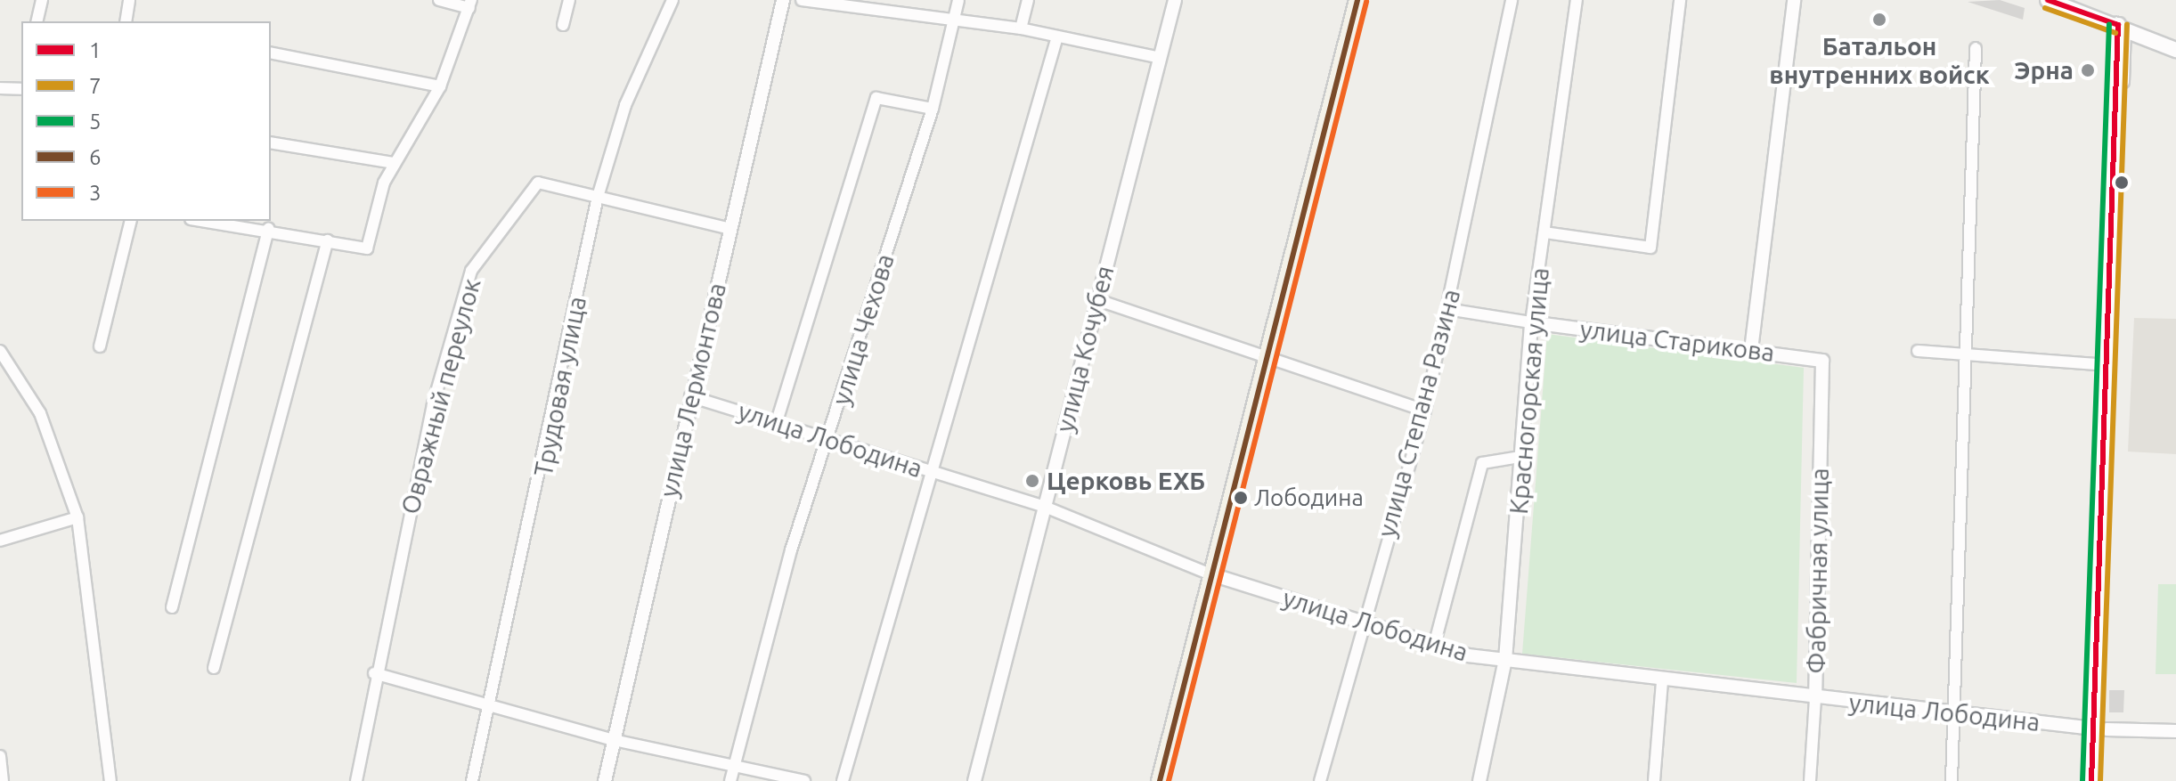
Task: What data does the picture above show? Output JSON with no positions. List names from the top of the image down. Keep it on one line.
{"streets":{"street":["улица Чехова","улица Старикова","улица Кочубея","Трудовая улица","улица Лермонтова","Красногорская улица","Овражный переулок","улица Степана Разина","улица Лободина","Фабричная улица"]},"crossings":[["улица Чехова","улица Лободина"],["улица Старикова","Красногорская улица"],["улица Старикова","улица Степана Разина"],["улица Старикова","Фабричная улица"],["улица Кочубея","улица Лободина"],["Трудовая улица","Овражный переулок"],["улица Лермонтова","Овражный переулок"],["улица Лермонтова","улица Лободина"],["Красногорская улица","улица Лободина"],["улица Степана Разина","улица Лободина"],["улица Лободина","Фабричная улица"]],"places":["Батальон внутренних войск","Эрна","Церковь ЕХБ","Лободина"],"lines":["transit line 1","transit line 6","transit line 3","transit line 7","transit line 5"],"legend":["1","7","5","6","3"]}
